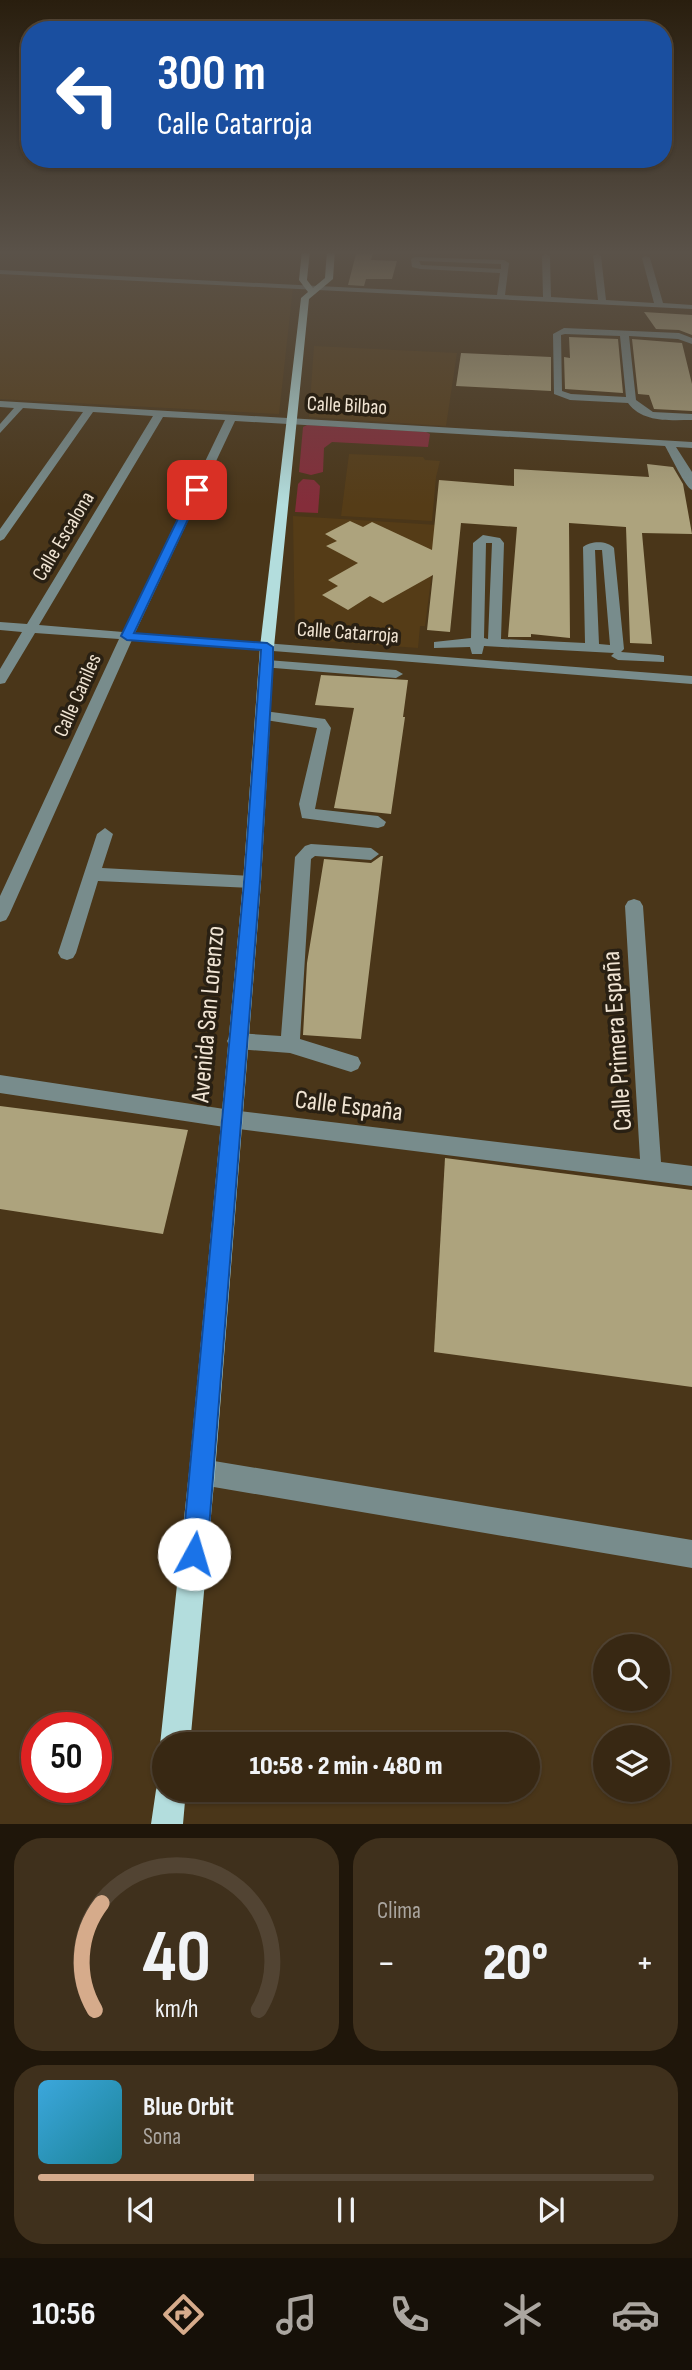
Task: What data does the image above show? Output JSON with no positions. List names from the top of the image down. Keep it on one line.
{"streets":{"main road":["Avenida San Lorenzo"],"street":["Calle Bilbao","Calle Escalona","Calle Catarroja","Calle Caniles","Calle Primera España","Calle España"]},"crossings":[["Calle Bilbao","Calle Escalona"],["Calle Bilbao","Calle Caniles"],["Calle Bilbao","Avenida San Lorenzo"],["Calle Escalona","Calle Catarroja"],["Calle Catarroja","Calle Caniles"],["Calle Catarroja","Avenida San Lorenzo"],["Avenida San Lorenzo","Calle España"],["Calle Primera España","Calle España"]],"page":{"turn":["300 m","Calle Catarroja"],"limit":"50","trip":"10:58 · 2 min · 480 m","tile":"Clima","heat":["−","20°","+"],"song":["Blue Orbit","Sona"],"tabs":"10:56","gauge":["40","km/h"]}}
